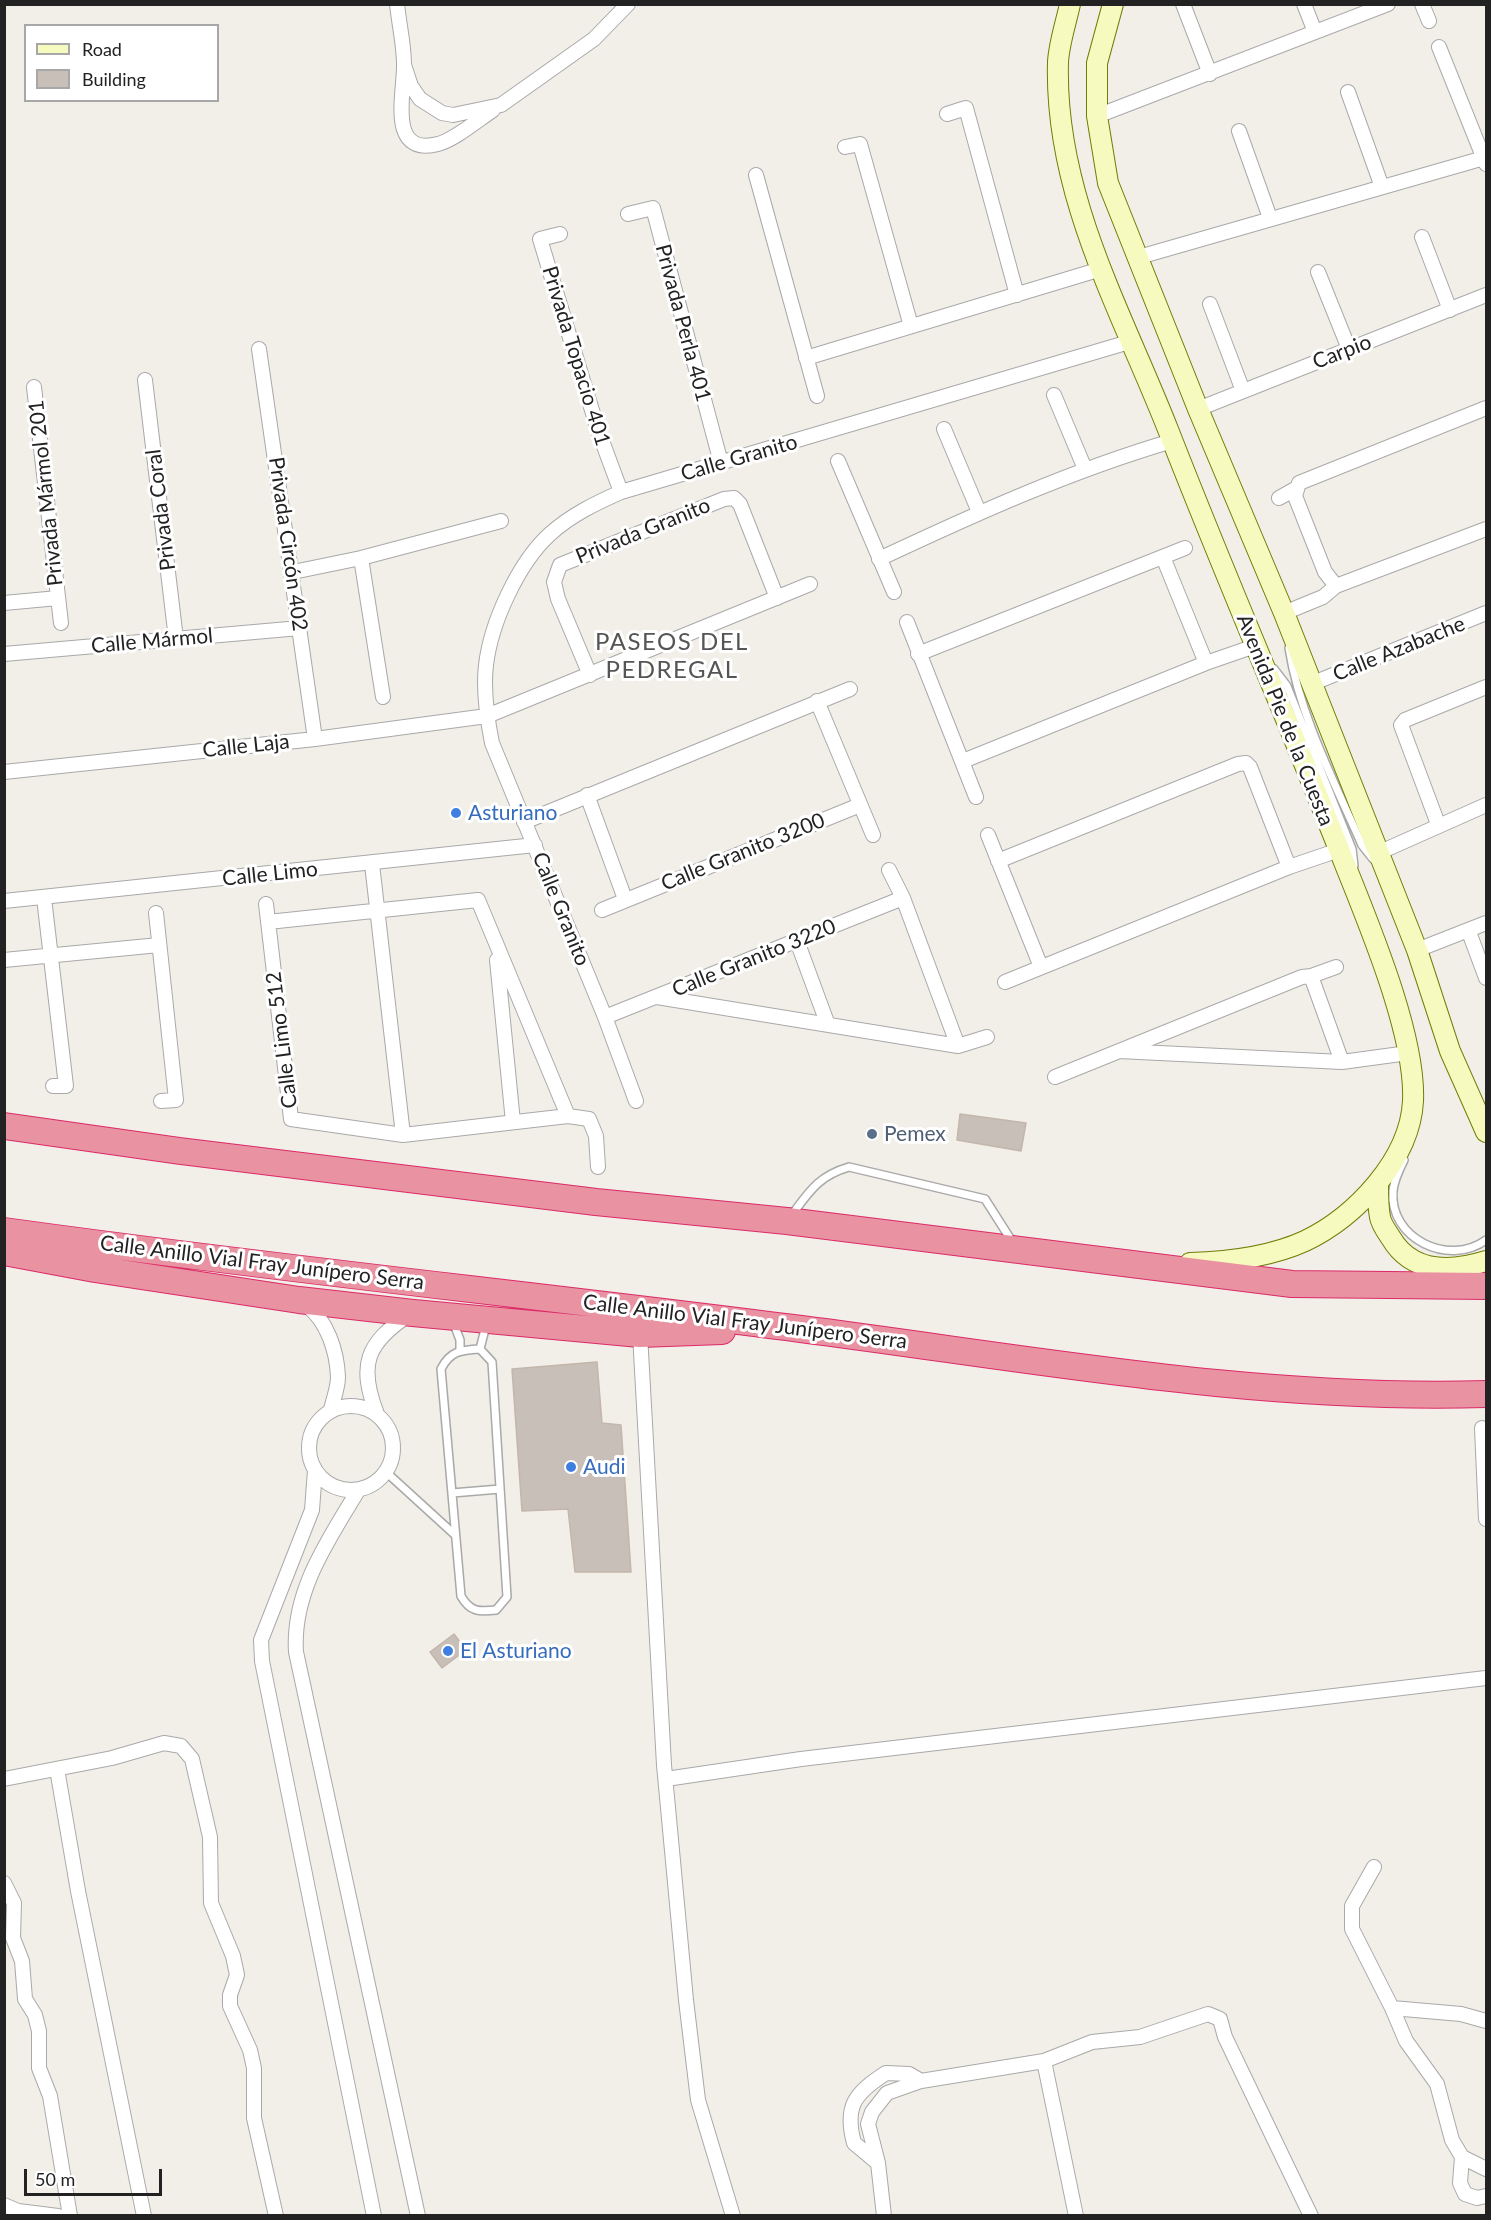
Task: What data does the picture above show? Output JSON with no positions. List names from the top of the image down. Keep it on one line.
{"streets":{"highway":["Calle Anillo Vial Fray Junípero Serra"],"main road":["Avenida Pie de la Cuesta"],"street":["Privada Perla 401","Carpio","Privada Topacio 401","Calle Granito","Privada Mármol 201","Privada Coral","Privada Granito","Privada Circón 402","Calle Mármol","Calle Azabache","Calle Laja","Calle Granito 3200","Calle Limo","Calle Granito 3220","Calle Limo 512"]},"crossings":[["Privada Perla 401","Calle Granito"],["Carpio","Avenida Pie de la Cuesta"],["Privada Topacio 401","Calle Granito"],["Calle Granito","Avenida Pie de la Cuesta"],["Calle Granito","Calle Laja"],["Calle Granito","Calle Limo"],["Calle Granito","Calle Granito 3220"],["Privada Coral","Calle Mármol"],["Privada Circón 402","Calle Mármol"],["Privada Circón 402","Calle Laja"],["Calle Azabache","Avenida Pie de la Cuesta"]],"districts":["PASEOS DEL PEDREGAL"],"places":["Asturiano","Pemex","Audi","El Asturiano"],"legend":["Road","Building"],"scale_bar":"50 m"}
